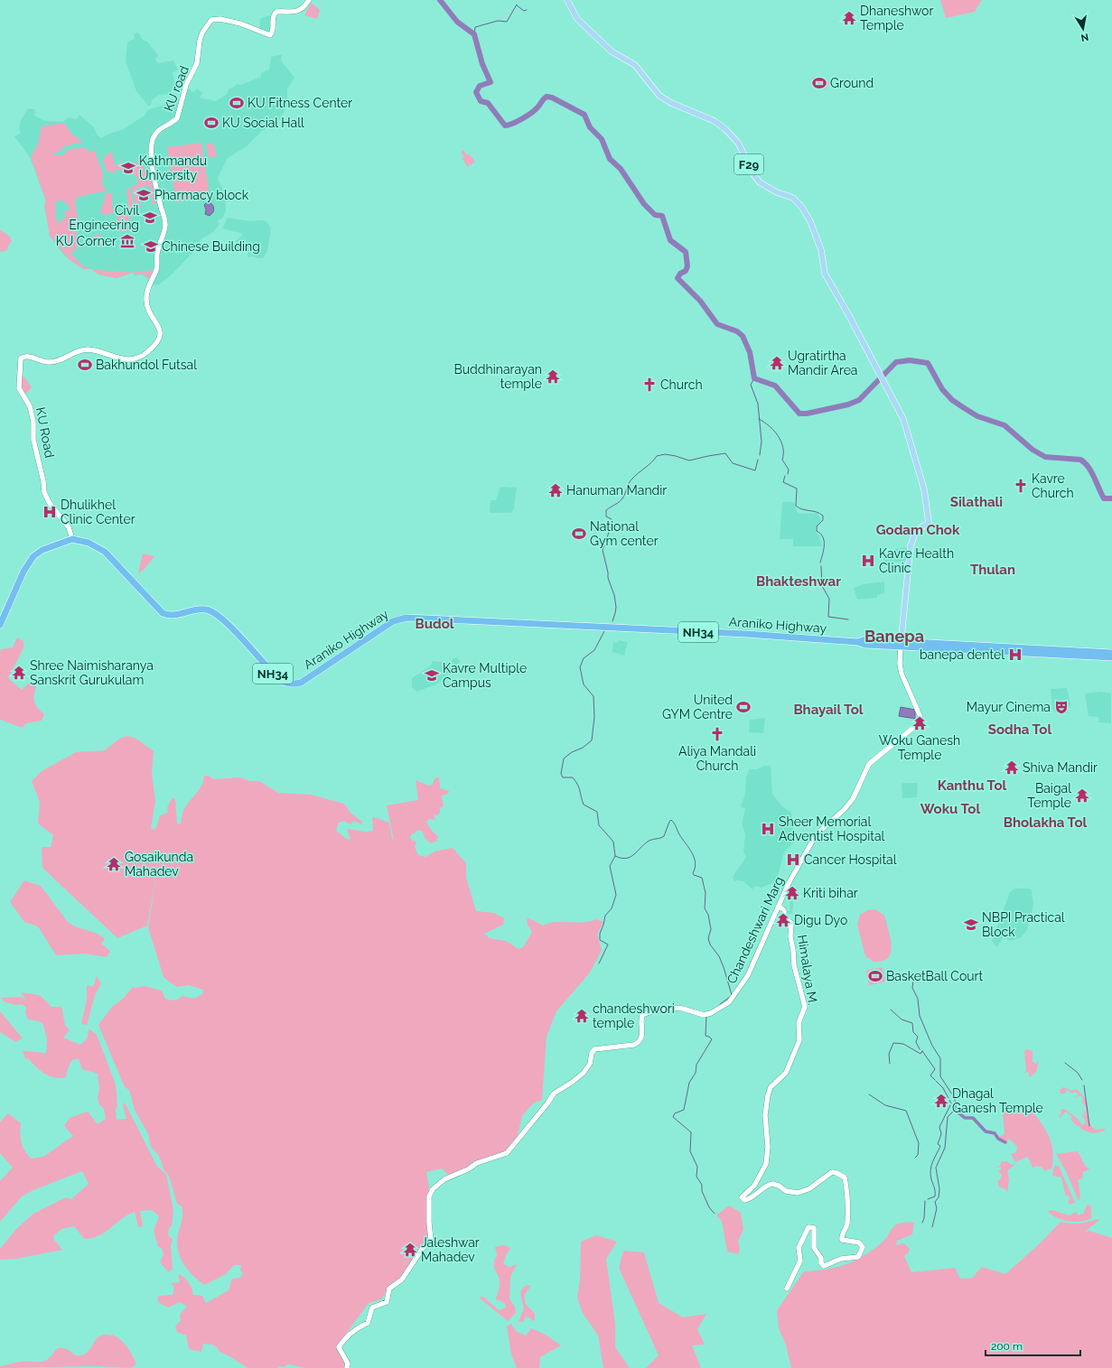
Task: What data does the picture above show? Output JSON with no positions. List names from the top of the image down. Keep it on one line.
{"streets":{"highway":["Araniko Highway","NH34"],"main road":["F29"],"street":["KU road","KU Road","Chandeshwari Marg","Himalaya M."]},"crossings":[["KU road","KU Road"],["F29","Araniko Highway"],["F29","Chandeshwari Marg"],["KU Road","Araniko Highway"],["Araniko Highway","Chandeshwari Marg"],["Chandeshwari Marg","Himalaya M."]],"districts":["Silathali","Godam Chok","Thulan","Bhakteshwar","Budol","Banepa","Bhayail Tol","Sodha Tol","Kanthu Tol","Woku Tol","Bholakha Tol"],"places":{"temple":["Dhaneshwor Temple","Ugratirtha Mandir Area","Buddhinarayan temple","Hanuman Mandir","Shree Naimisharanya Sanskrit Gurukulam","Woku Ganesh Temple","Shiva Mandir","Baigal Temple","Gosaikunda Mahadev","Kriti bihar","Digu Dyo","chandeshwori temple","Dhagal Ganesh Temple","Jaleshwar Mahadev"],"sports":["Ground","KU Fitness Center","KU Social Hall","Bakhundol Futsal","National Gym center","United GYM Centre","BasketBall Court"],"school or university":["Kathmandu University","Pharmacy block","Civil Engineering","Chinese Building","Kavre Multiple Campus","NBPI Practical Block"],"museum":["KU Corner"],"church":["Church","Kavre Church","Aliya Mandali Church"],"hospital":["Dhulikhel Clinic Center","Kavre Health Clinic","banepa dentel","Sheer Memorial Adventist Hospital","Cancer Hospital"],"theatre":["Mayur Cinema"]},"scale_bar":"200 m","north":"bottom"}
